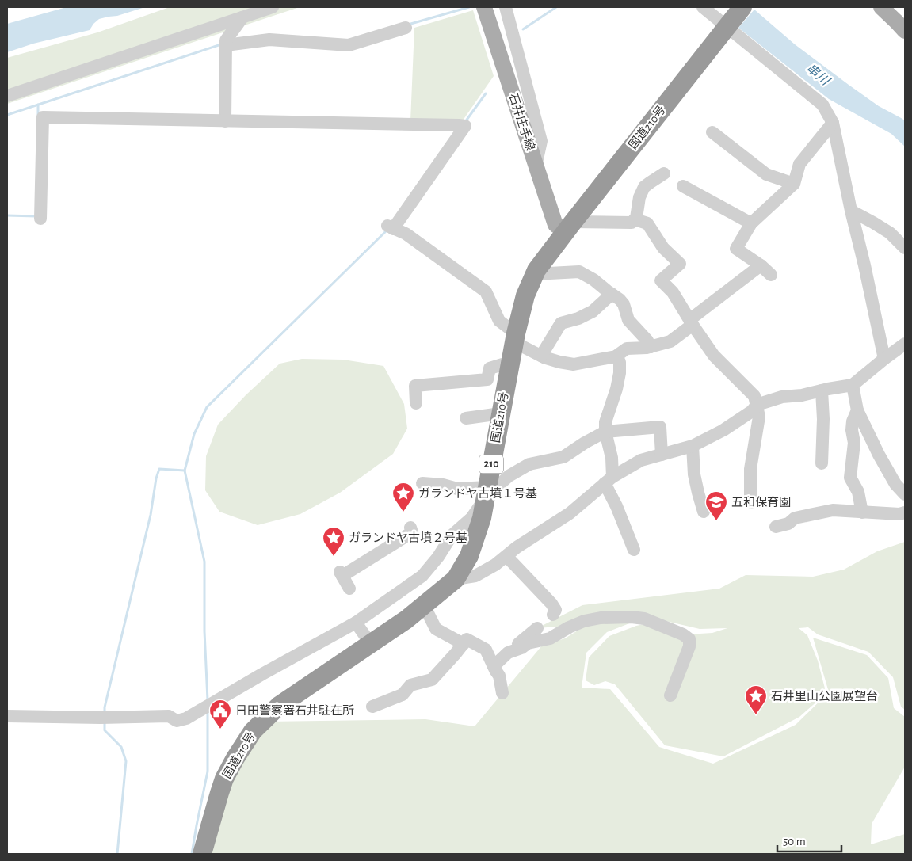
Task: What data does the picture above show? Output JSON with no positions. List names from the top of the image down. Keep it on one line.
{"streets":{"highway":["国道210号","210"],"main road":["石井庄手線"]},"crossings":[["石井庄手線","国道210号"]],"water":["串川"],"places":{"place":["ガランドヤ古墳１号基","ガランドヤ古墳２号基","石井里山公園展望台"],"school or university":["五和保育園"],"public building":["日田警察署石井駐在所"]},"scale_bar":"50 m"}
